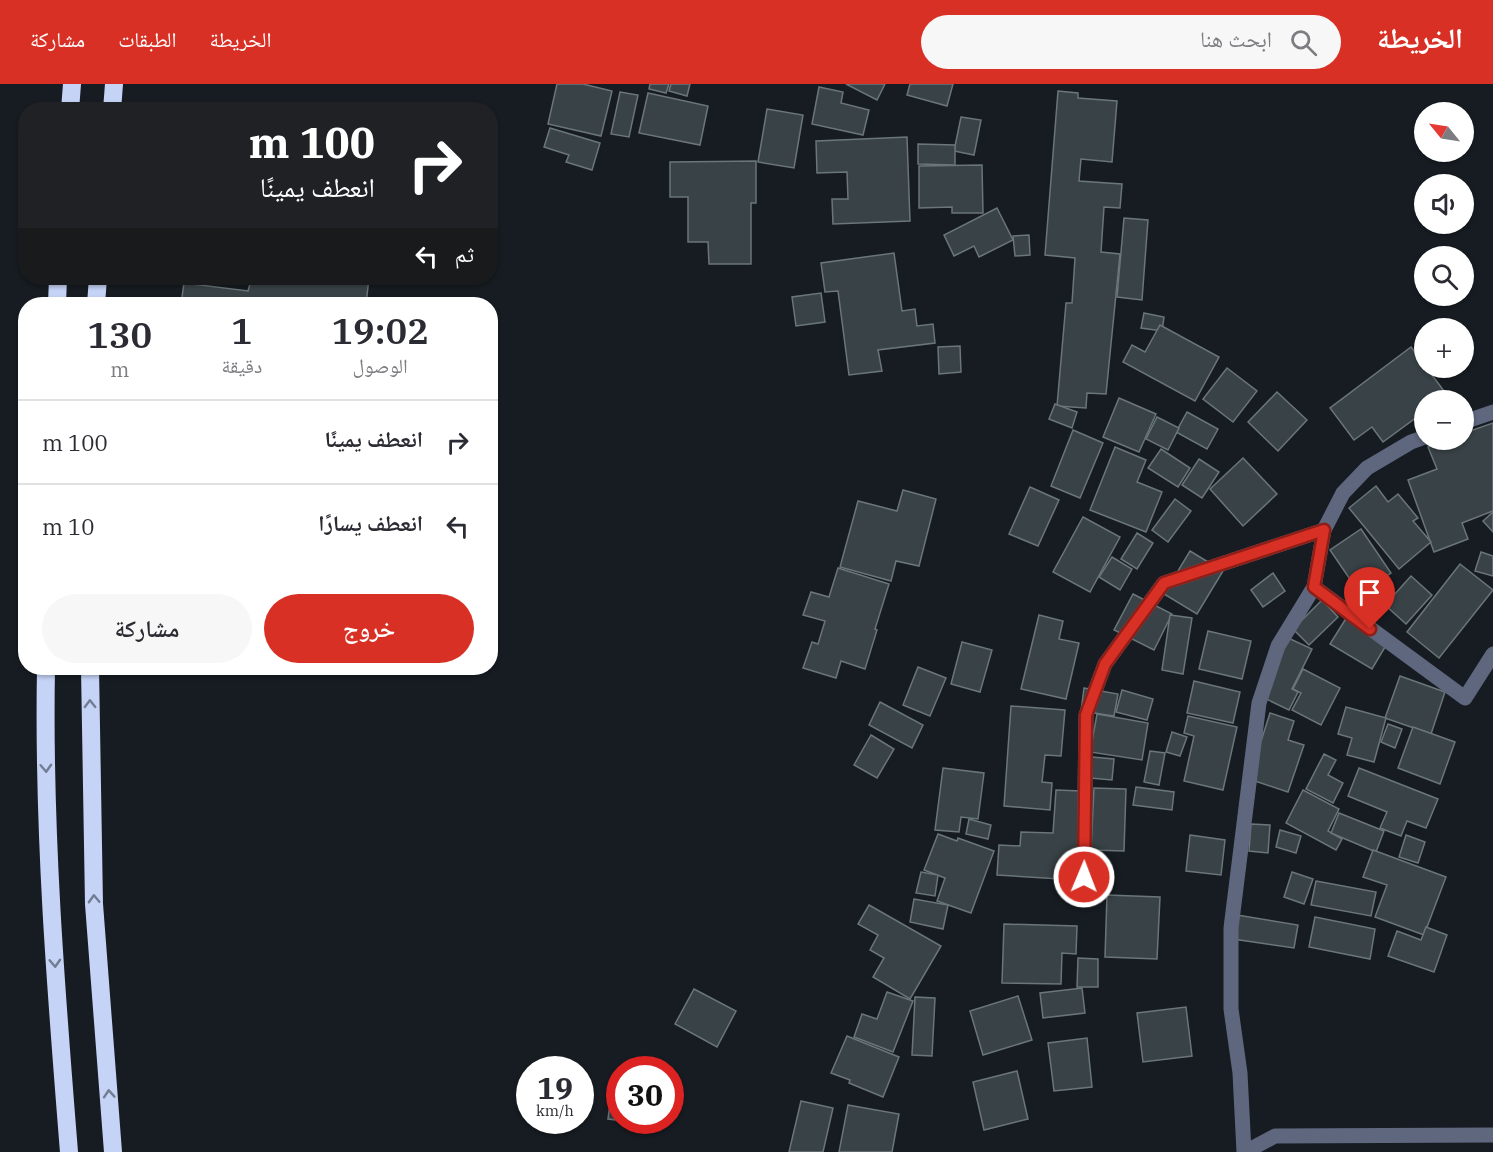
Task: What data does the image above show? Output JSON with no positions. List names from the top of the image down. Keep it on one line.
{"north":"top left","page":{"header":"الخريطة","search":"ابحث هنا","nav":["الخريطة","الطبقات","مشاركة"],"map_buttons":["+","−"],"turn":["100 m","انعطف يمينًا"],"then":"ثم","eta":["19:02","الوصول","1","دقيقة","130","m"],"list":[{"name":"انعطف يمينًا","value":"100 m"},{"name":"انعطف يسارًا","value":"10 m"}],"buttons":["خروج","مشاركة"],"speed":"19 km/h","limit":"30"}}
